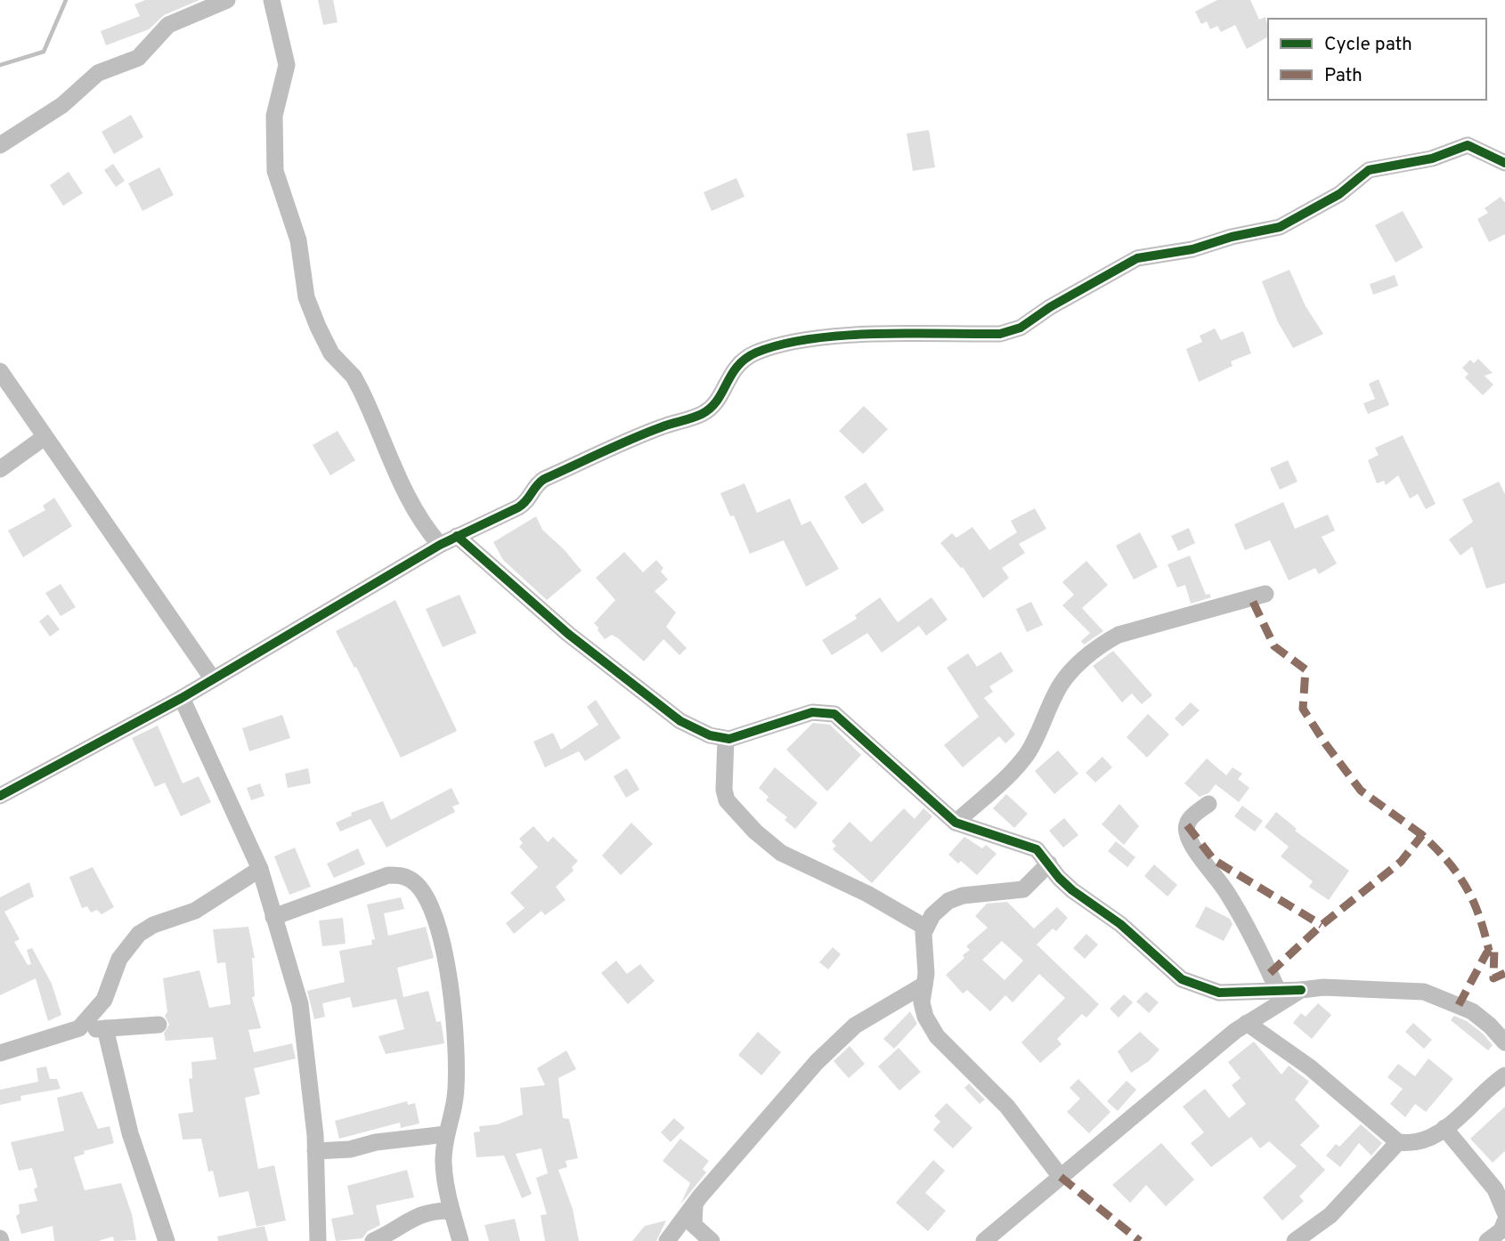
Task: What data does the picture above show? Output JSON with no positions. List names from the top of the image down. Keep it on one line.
{"legend":["Cycle path","Path"]}
